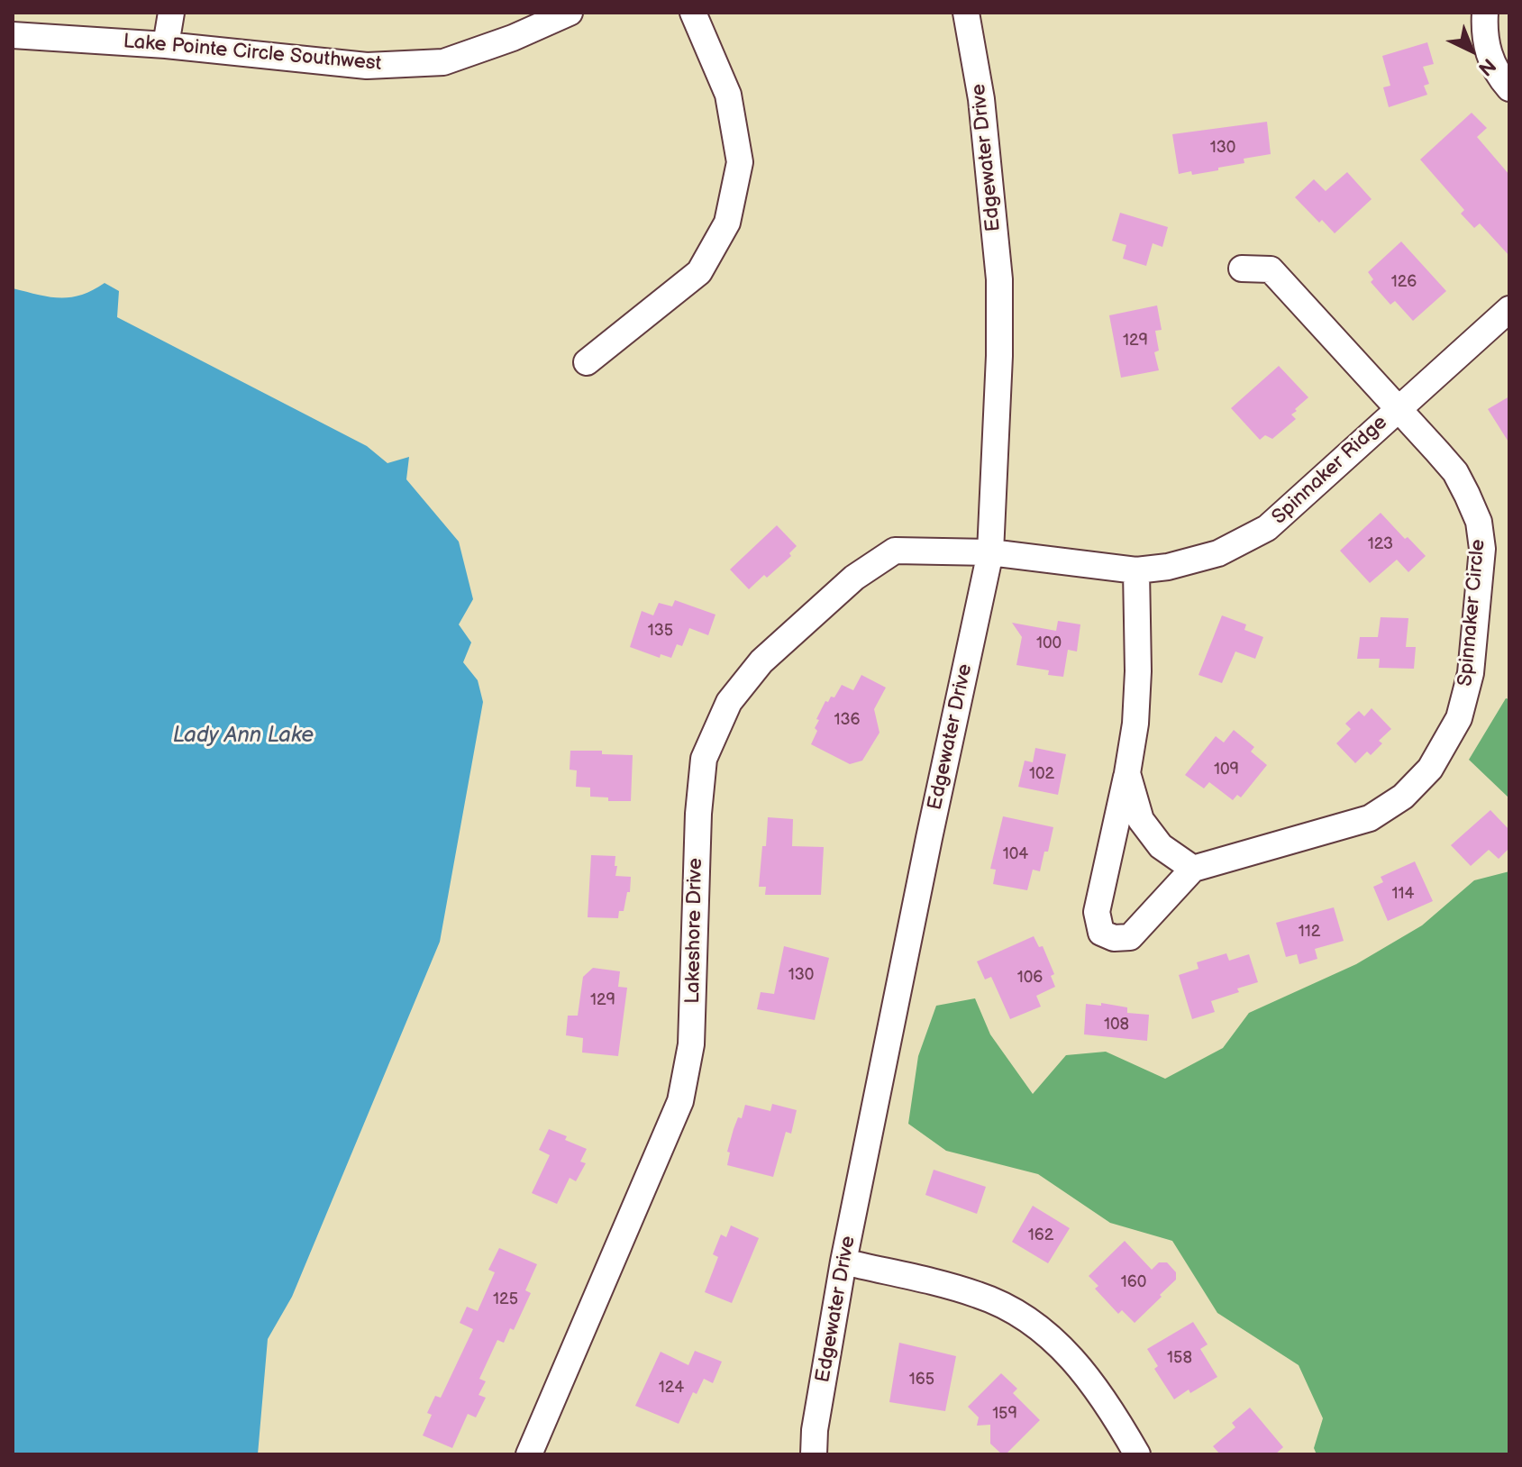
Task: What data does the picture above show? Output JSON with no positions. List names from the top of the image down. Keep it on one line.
{"streets":{"street":["Lake Pointe Circle Southwest","Edgewater Drive","Spinnaker Ridge","Spinnaker Circle","Lakeshore Drive"]},"crossings":[["Edgewater Drive","Spinnaker Ridge"],["Edgewater Drive","Lakeshore Drive"],["Spinnaker Ridge","Spinnaker Circle"],["Spinnaker Ridge","Lakeshore Drive"]],"water":["Lady Ann Lake"],"house_numbers":["130","126","129","123","135","100","136","109","102","104","114","112","130","106","129","108","162","160","125","158","165","124","159"],"north":"bottom right"}
